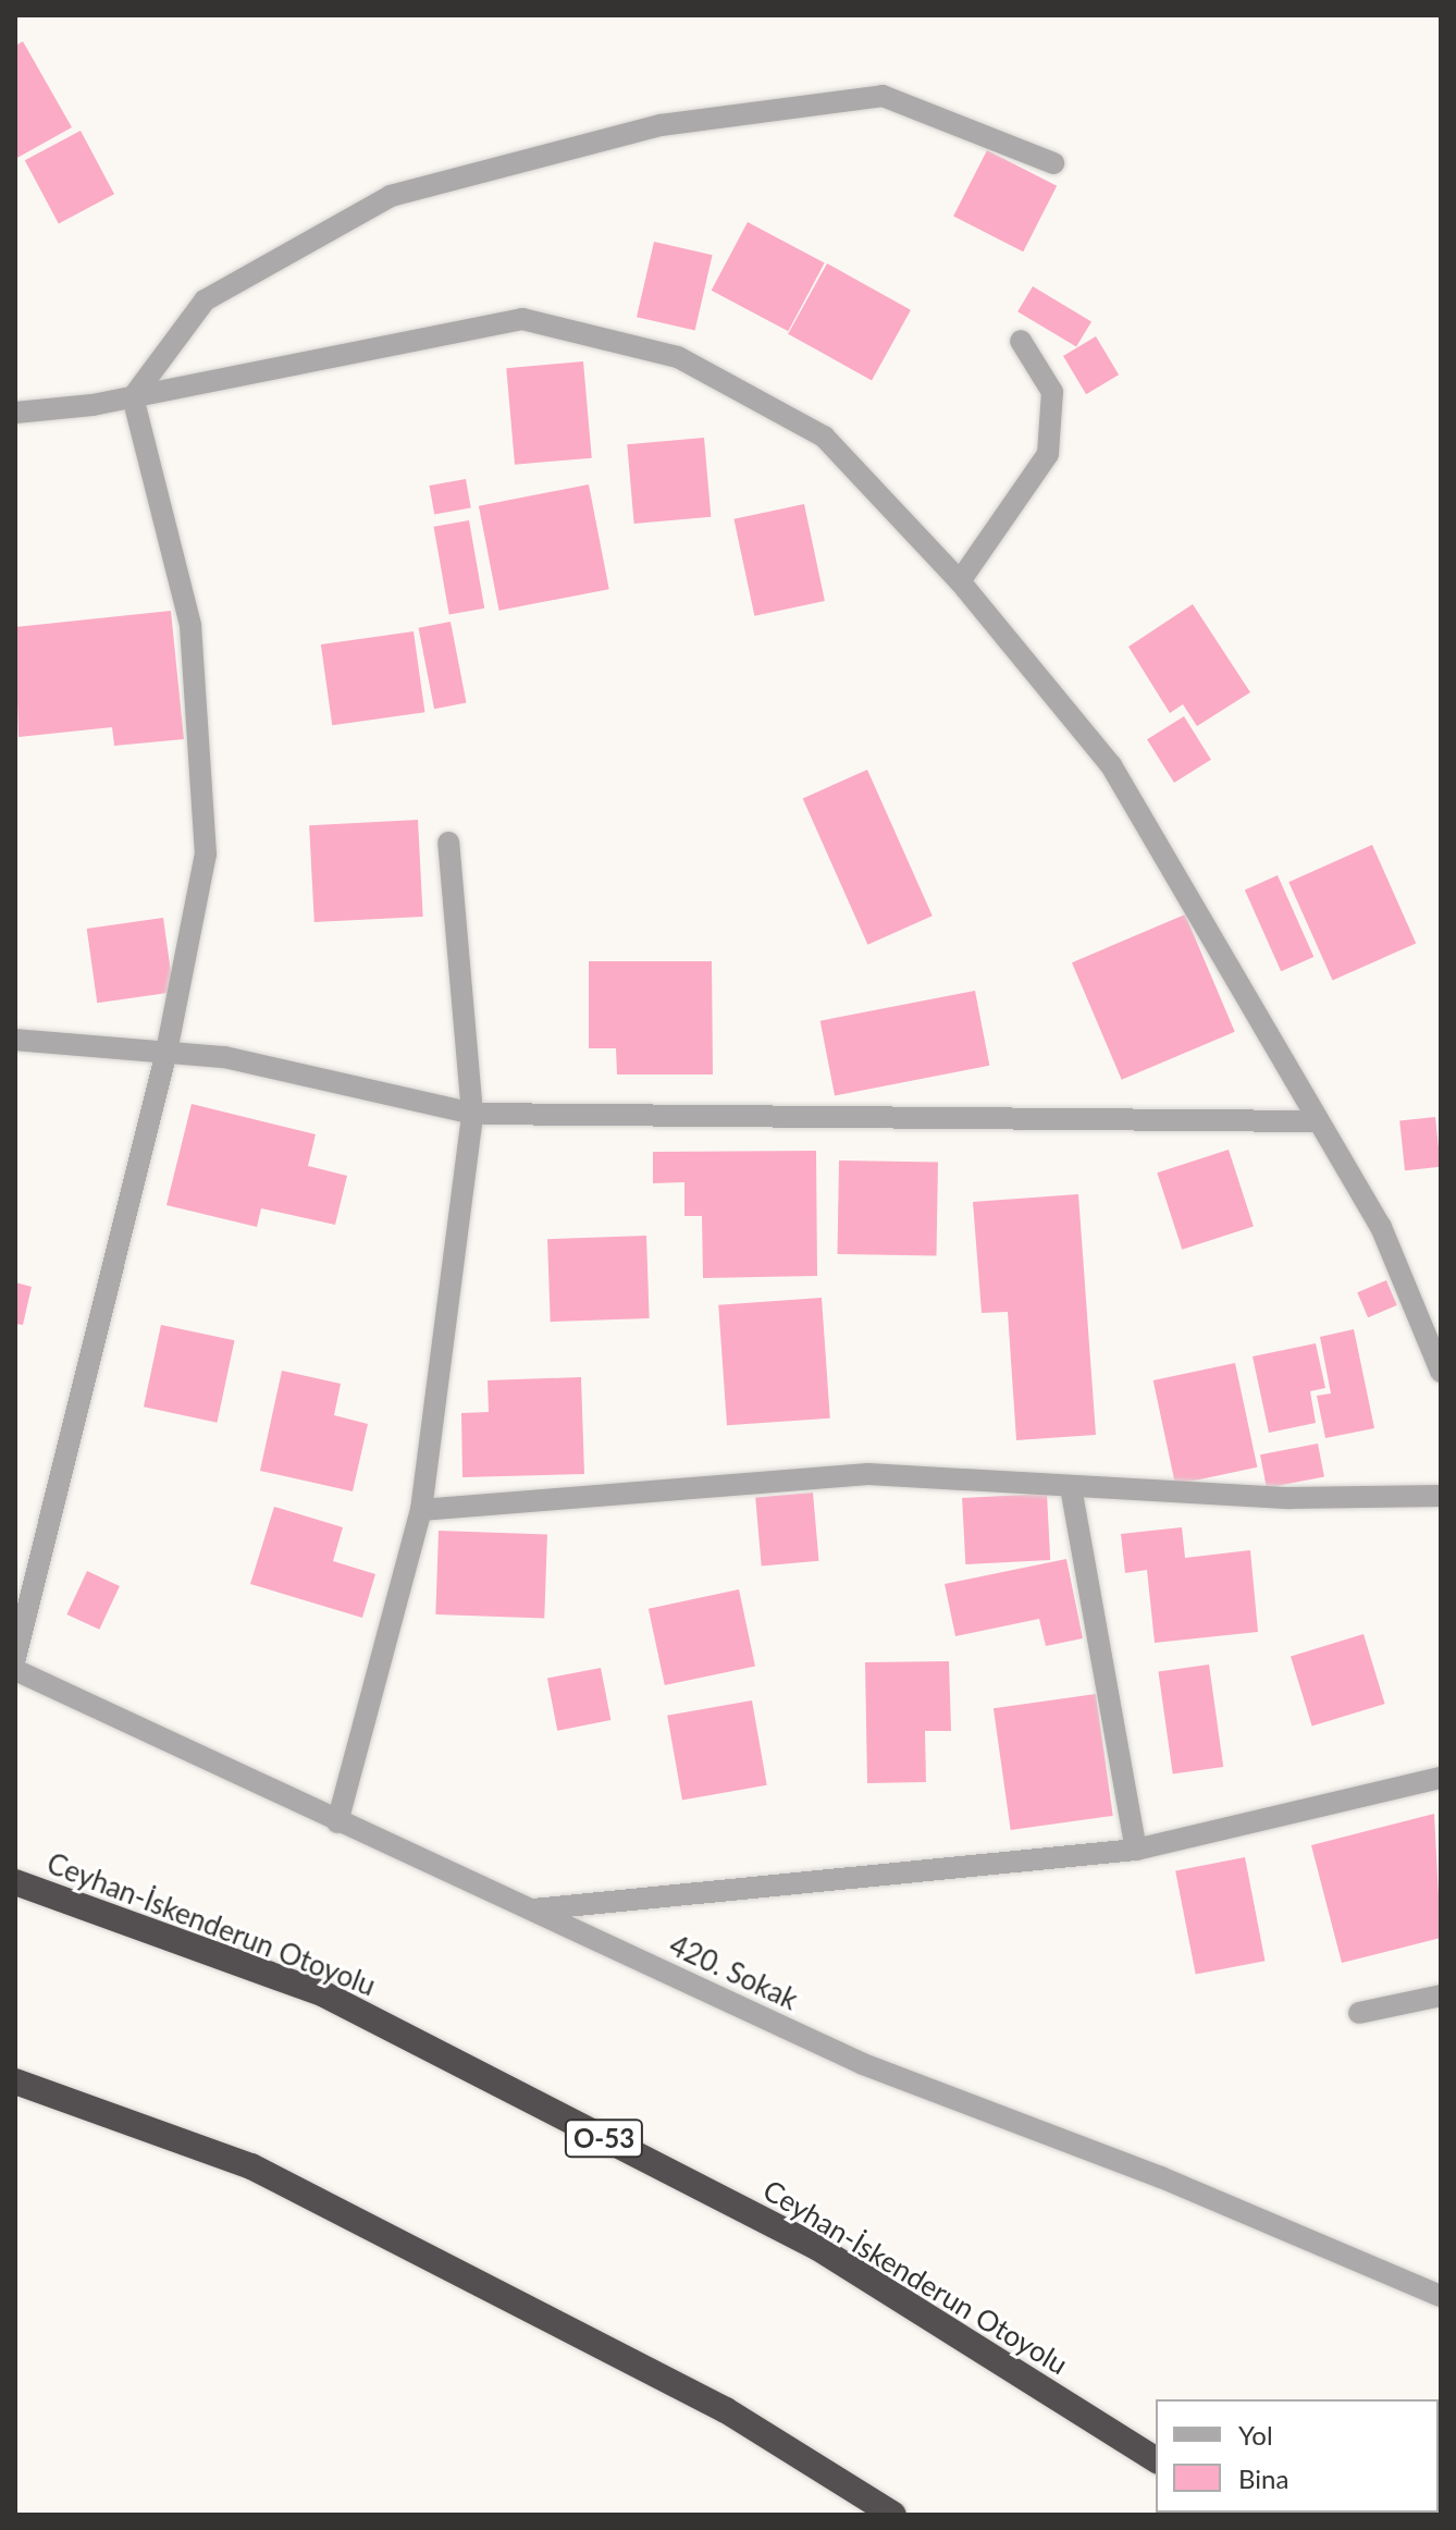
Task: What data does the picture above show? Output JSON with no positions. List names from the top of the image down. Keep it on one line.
{"streets":{"highway":["Ceyhan-İskenderun Otoyolu","O-53"],"street":["420. Sokak"]},"legend":["Yol","Bina"]}
